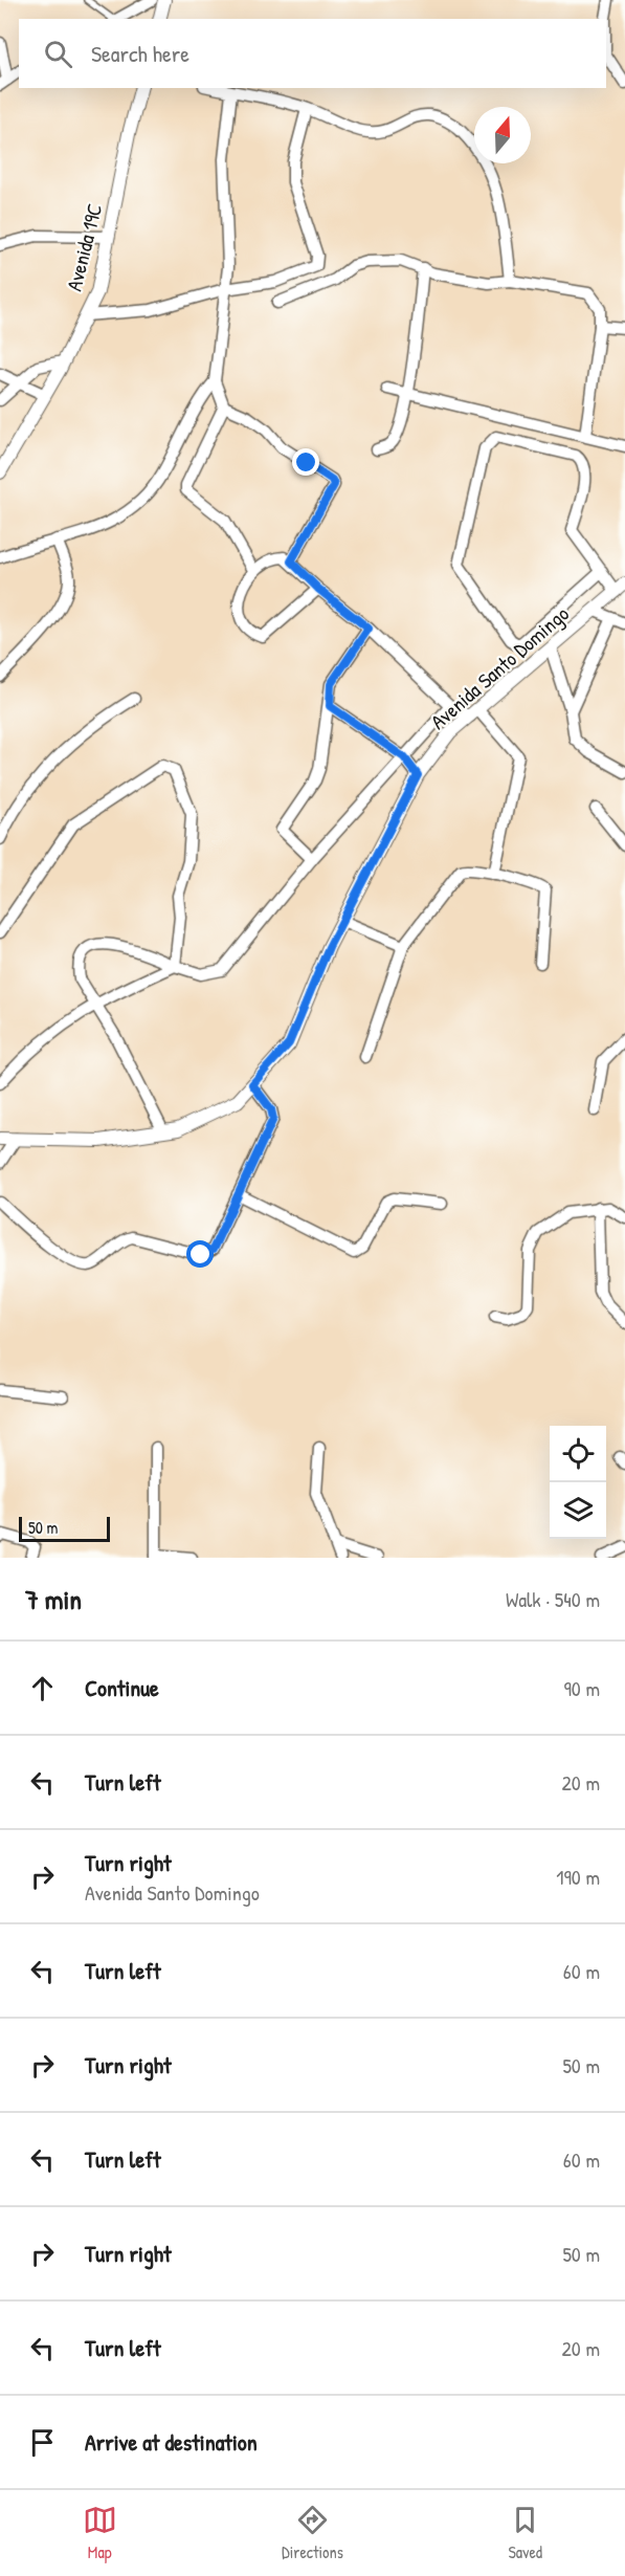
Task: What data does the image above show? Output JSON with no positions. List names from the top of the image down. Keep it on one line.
{"streets":{"street":["Avenida 19C","Avenida Santo Domingo"]},"scale_bar":"50 m","north":"top","page":{"search":"Search here","scale":"50 m","heading":["7 min","Walk · 540 m"],"list":[["Continue","90 m"],["Turn left","20 m"],["Turn right","Avenida Santo Domingo","190 m"],["Turn left","60 m"],["Turn right","50 m"],["Turn left","60 m"],["Turn right","50 m"],["Turn left","20 m"],"Arrive at destination"],"nav":["Map","Directions","Saved"]}}
